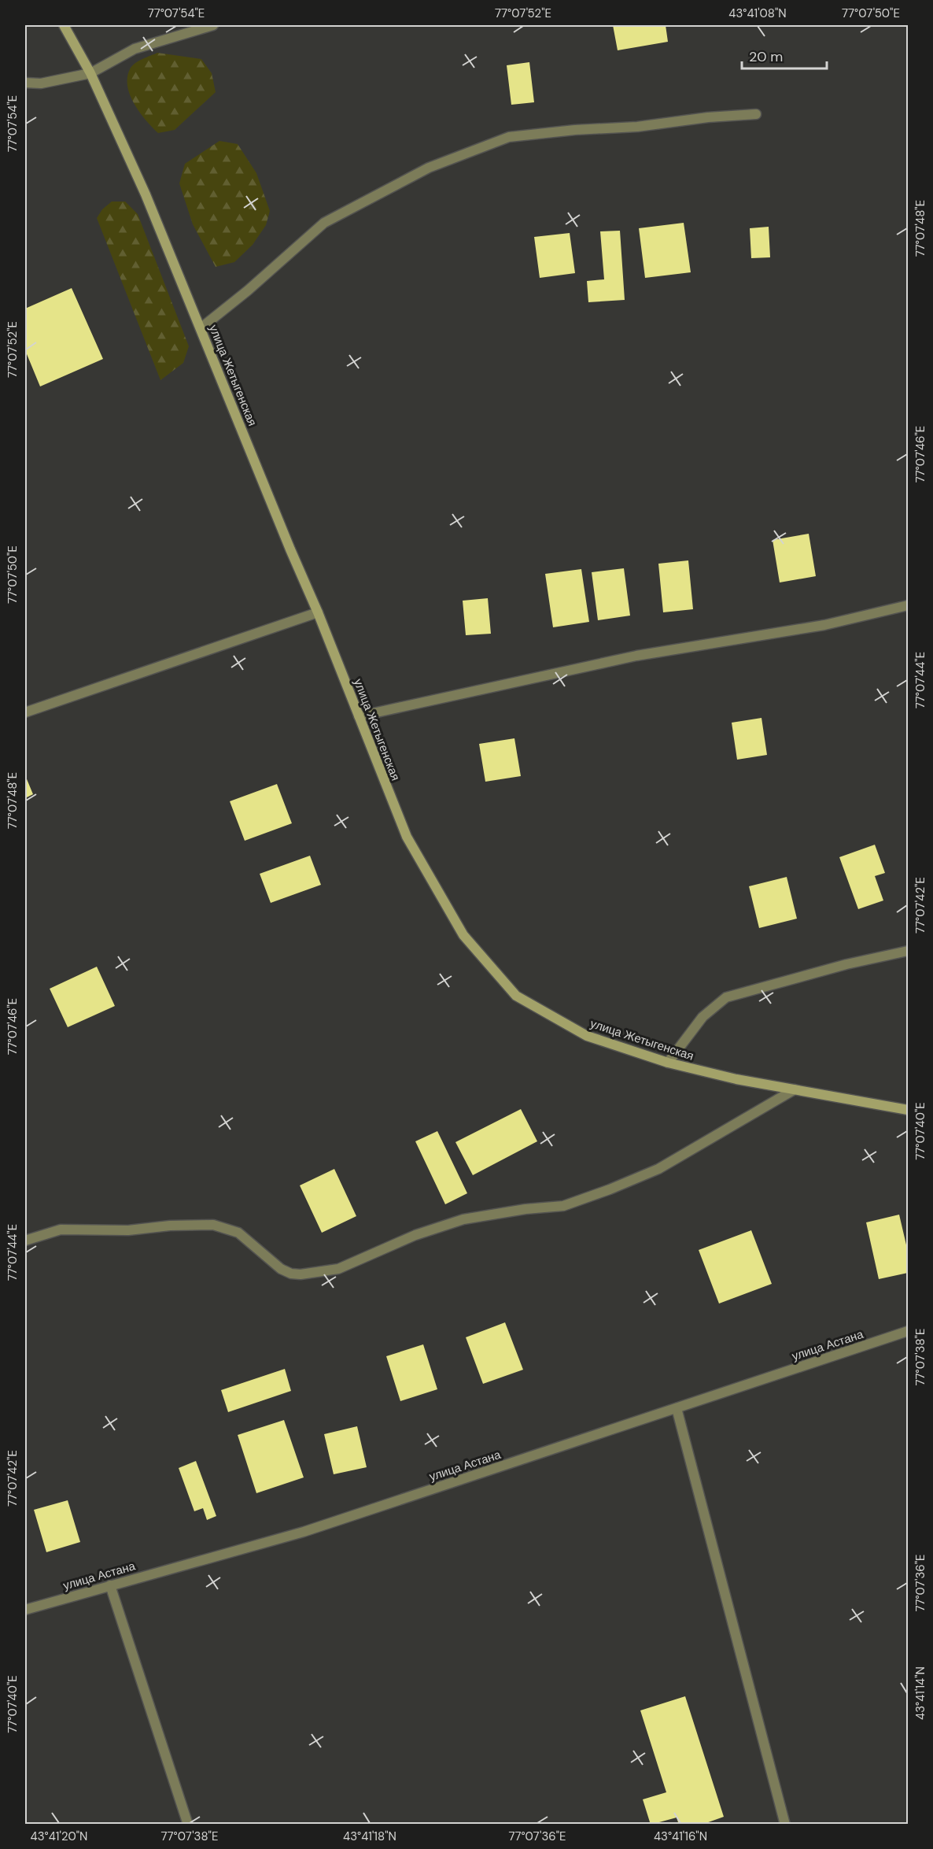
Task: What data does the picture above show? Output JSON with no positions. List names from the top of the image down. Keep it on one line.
{"streets":{"main road":["улица Жетыгенская"],"street":["улица Астана"]},"scale_bar":"20 m","coordinates":["77°07'54\"E","77°07'52\"E","43°41'08\"N","77°07'50\"E","77°07'48\"E","77°07'46\"E","77°07'44\"E","77°07'42\"E","77°07'40\"E","77°07'38\"E","77°07'36\"E","43°41'14\"N","43°41'20\"N","43°41'18\"N","43°41'16\"N"]}
